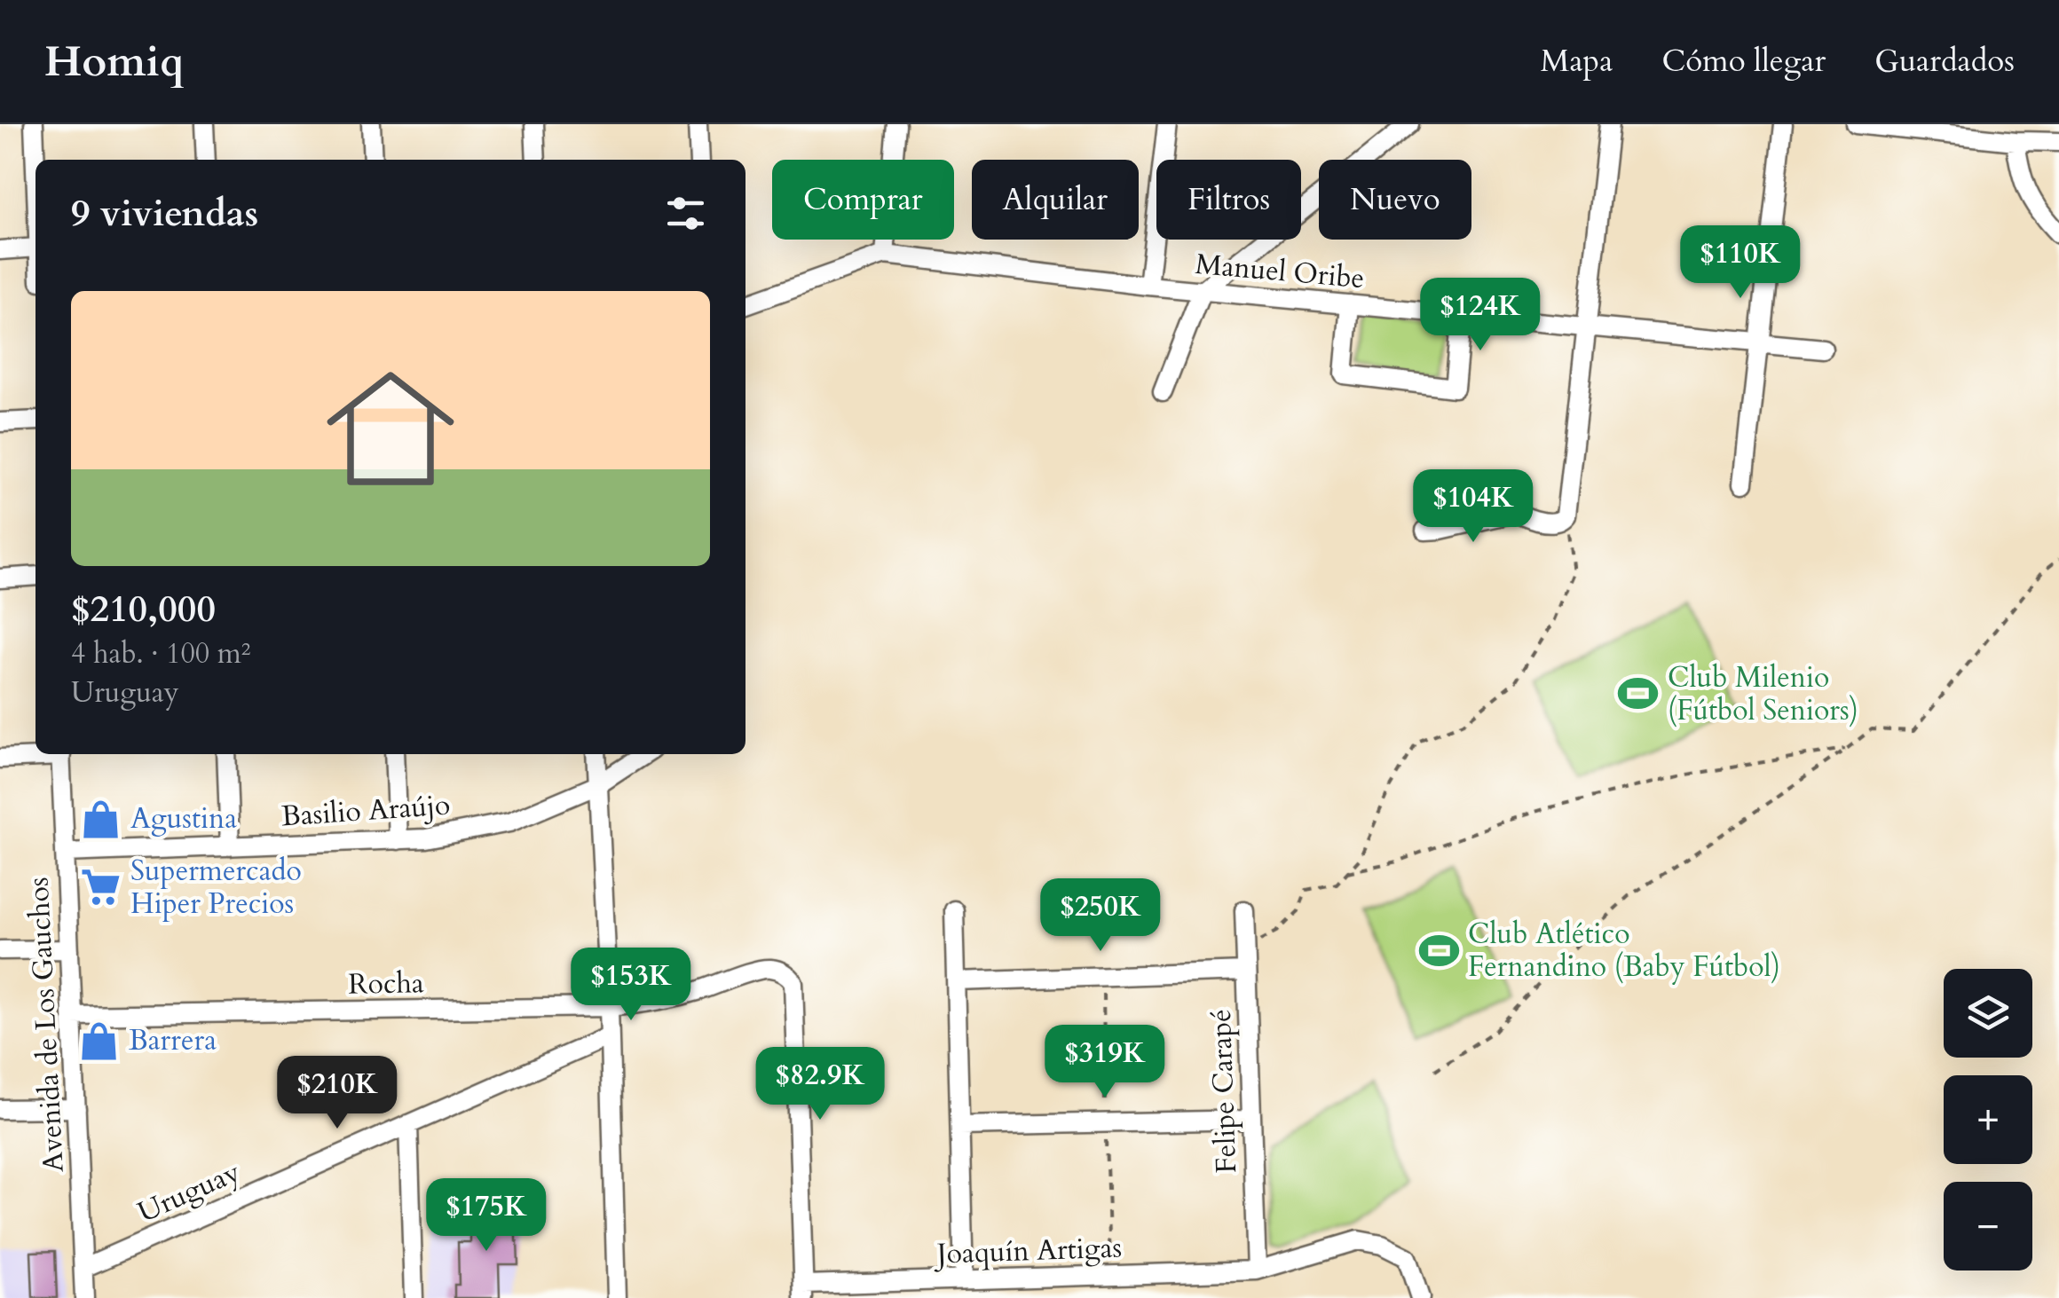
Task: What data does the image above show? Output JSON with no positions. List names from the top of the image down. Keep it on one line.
{"streets":{"street":["Manuel Oribe","Basilio Araújo","Rocha","Avenida de Los Gauchos","Felipe Carapé","Uruguay","Joaquín Artigas"]},"crossings":[["Basilio Araújo","Avenida de Los Gauchos"],["Rocha","Avenida de Los Gauchos"],["Rocha","Joaquín Artigas"],["Avenida de Los Gauchos","Uruguay"],["Felipe Carapé","Joaquín Artigas"]],"places":{"sports":["Club Milenio (Fútbol Seniors)","Club Atlético Fernandino (Baby Fútbol)"],"shop":["Agustina","Barrera"],"supermarket":["Supermercado Hiper Precios"]},"page":{"header":"Homiq","nav":["Mapa","Cómo llegar","Guardados"],"chip":["Comprar","Alquilar","Filtros","Nuevo"],"heading":"9 viviendas","price":["$110K","$124K","$104K","$250K","$153K","$319K","$82.9K","$210K","$175K"],"list":[{"name":"$210,000","note":"4 hab. · 100 m² · Uruguay"}],"map_buttons":["+","−"]}}
